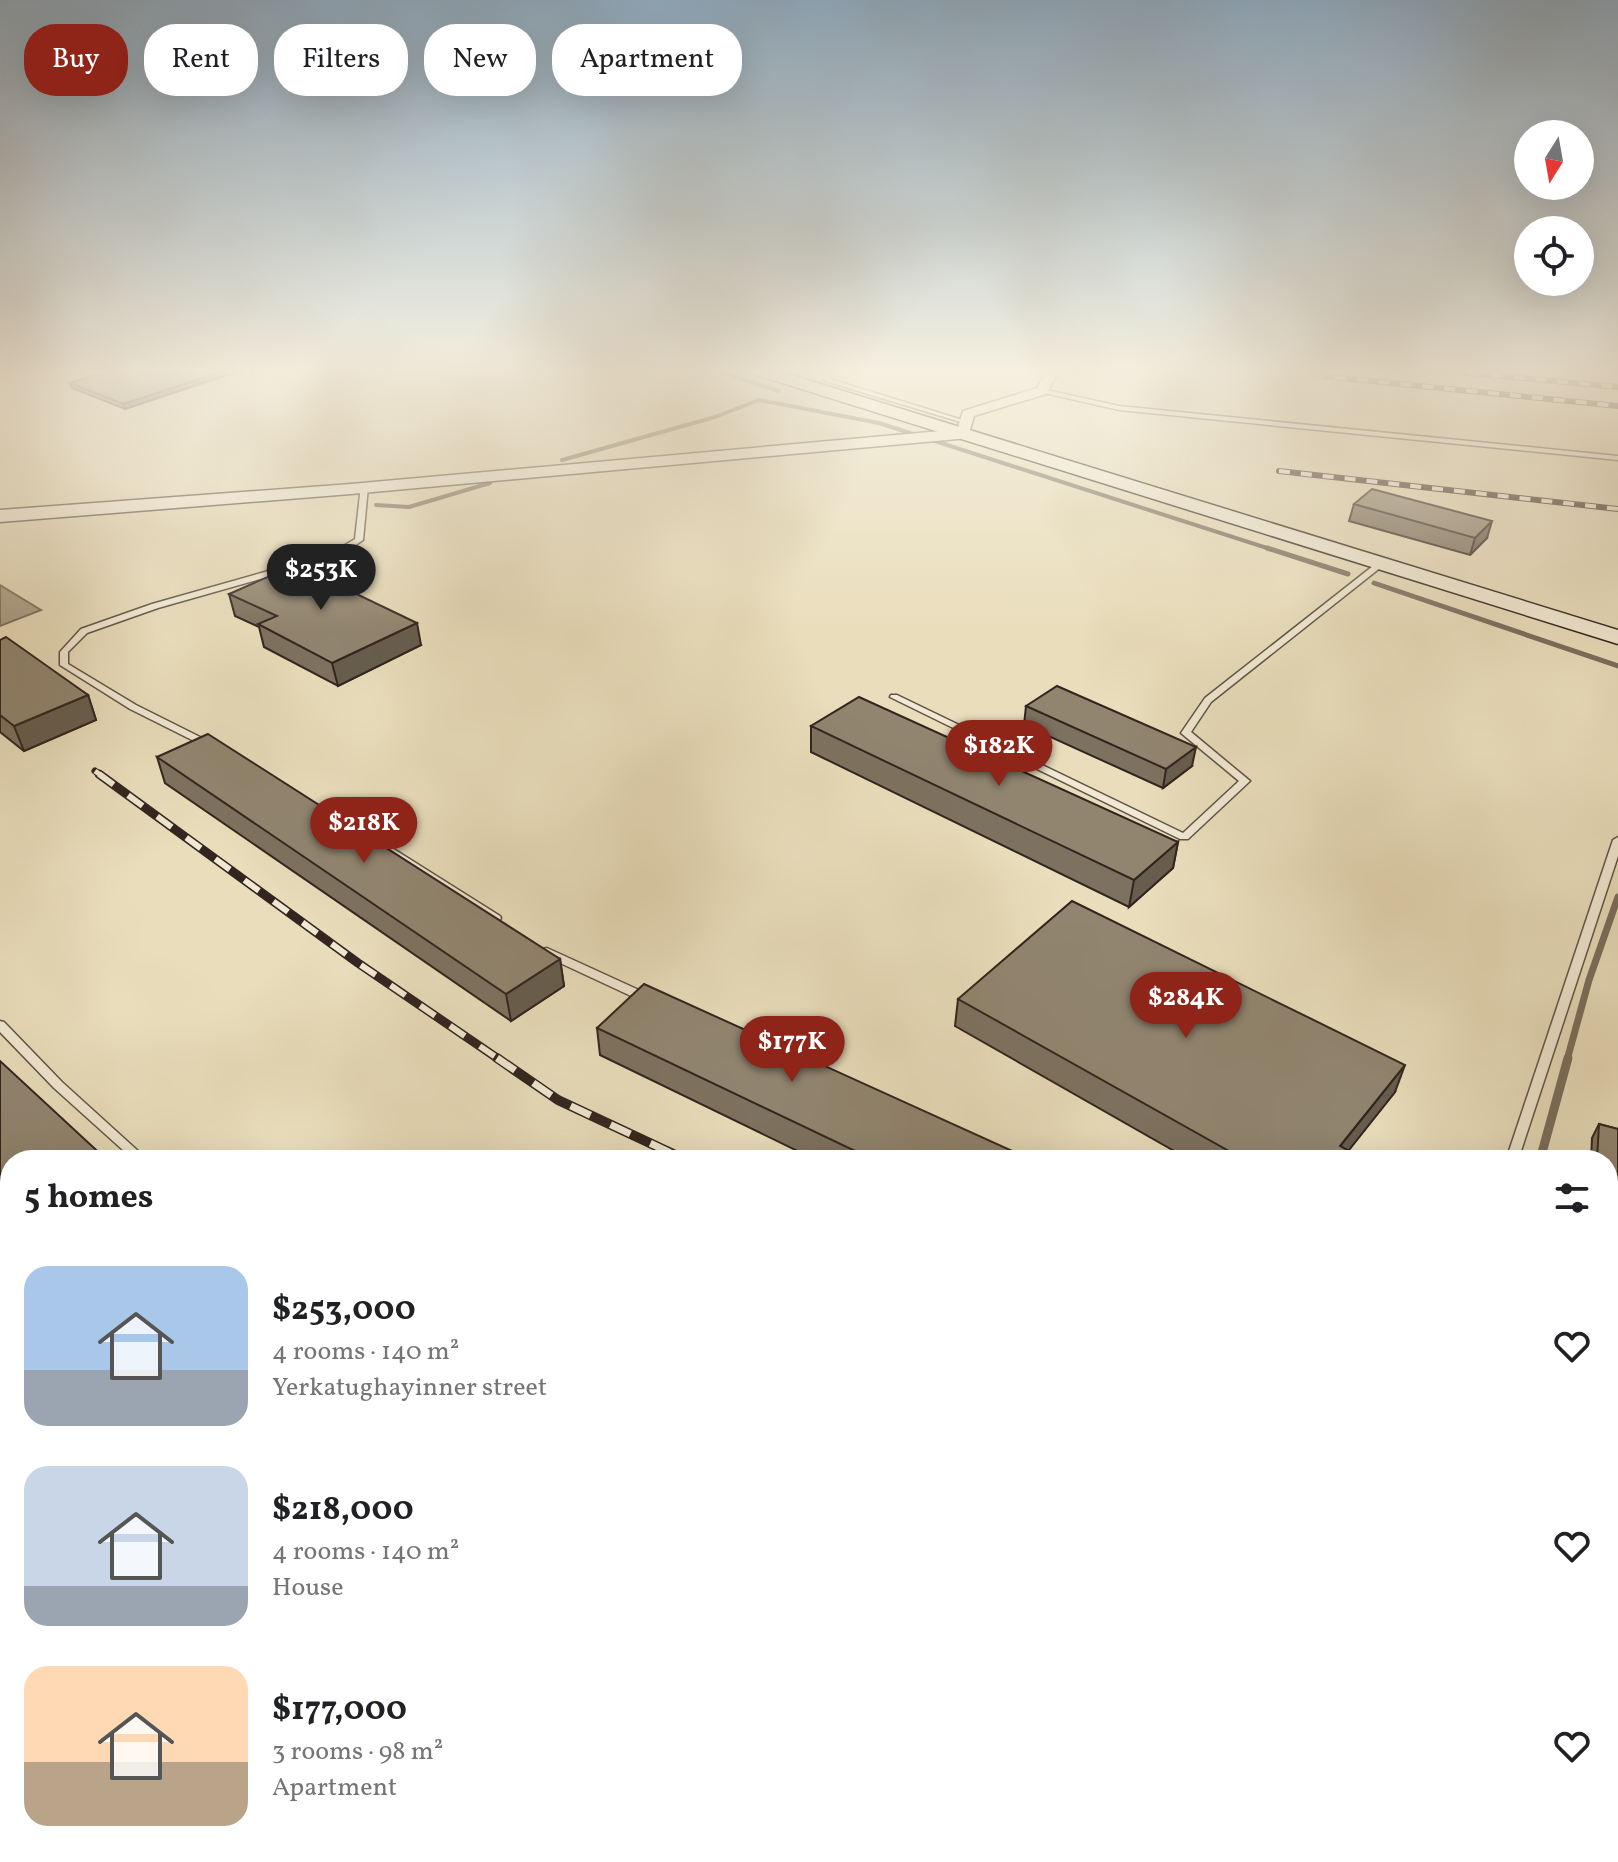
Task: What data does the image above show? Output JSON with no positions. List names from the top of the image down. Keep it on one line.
{"north":"bottom","page":{"chip":["Buy","Rent","Filters","New","Apartment"],"price":["$253K","$182K","$218K","$284K","$177K"],"heading":"5 homes","list":[{"name":"$253,000","note":"4 rooms · 140 m² · Yerkatughayinner street"},{"name":"$218,000","note":"4 rooms · 140 m² · House"},{"name":"$177,000","note":"3 rooms · 98 m² · Apartment"}]}}
